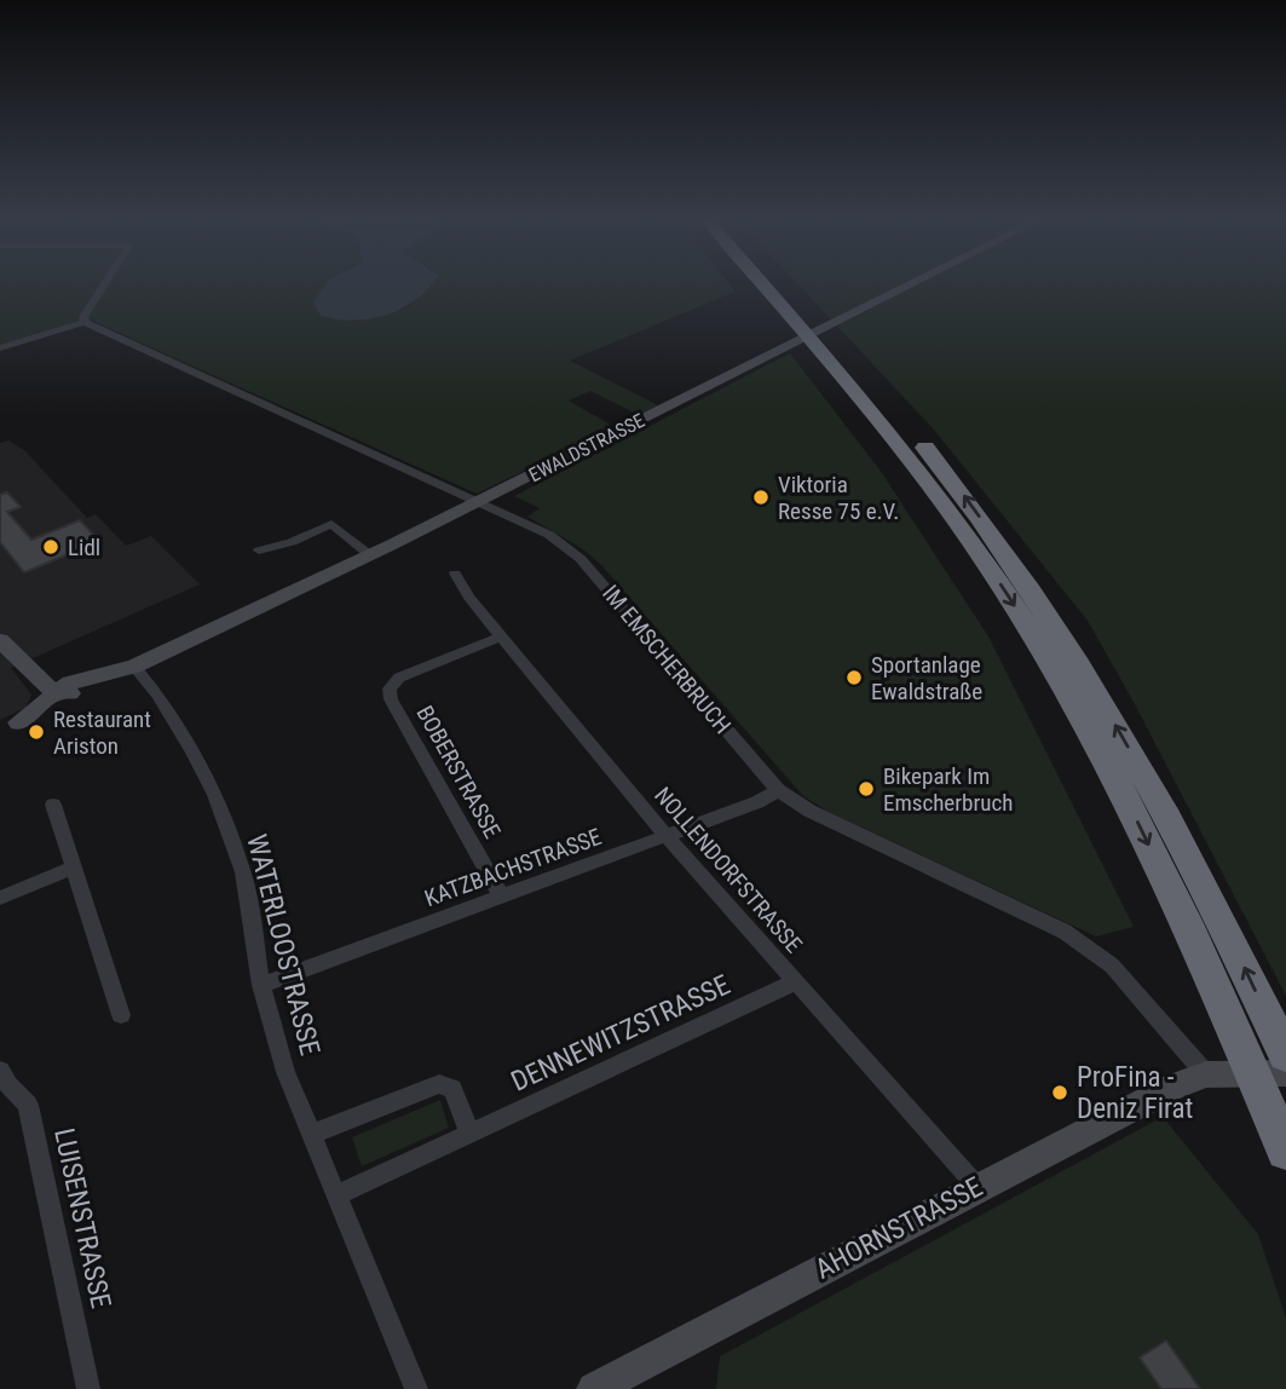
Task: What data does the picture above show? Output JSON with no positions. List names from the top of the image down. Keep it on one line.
{"streets":{"main road":["EWALDSTRASSE","AHORNSTRASSE"],"street":["IM EMSCHERBRUCH","BOBERSTRASSE","KATZBACHSTRASSE","NOLLENDORFSTRASSE","WATERLOOSTRASSE","DENNEWITZSTRASSE","LUISENSTRASSE"]},"crossings":[["EWALDSTRASSE","IM EMSCHERBRUCH"],["EWALDSTRASSE","WATERLOOSTRASSE"],["IM EMSCHERBRUCH","KATZBACHSTRASSE"],["IM EMSCHERBRUCH","AHORNSTRASSE"],["BOBERSTRASSE","KATZBACHSTRASSE"],["BOBERSTRASSE","NOLLENDORFSTRASSE"],["KATZBACHSTRASSE","NOLLENDORFSTRASSE"],["KATZBACHSTRASSE","WATERLOOSTRASSE"],["NOLLENDORFSTRASSE","DENNEWITZSTRASSE"],["NOLLENDORFSTRASSE","AHORNSTRASSE"],["WATERLOOSTRASSE","DENNEWITZSTRASSE"]],"places":["Viktoria Resse 75 e.V.","Lidl","Sportanlage Ewaldstraße","Restaurant Ariston","Bikepark Im Emscherbruch","ProFina - Deniz Firat"]}
